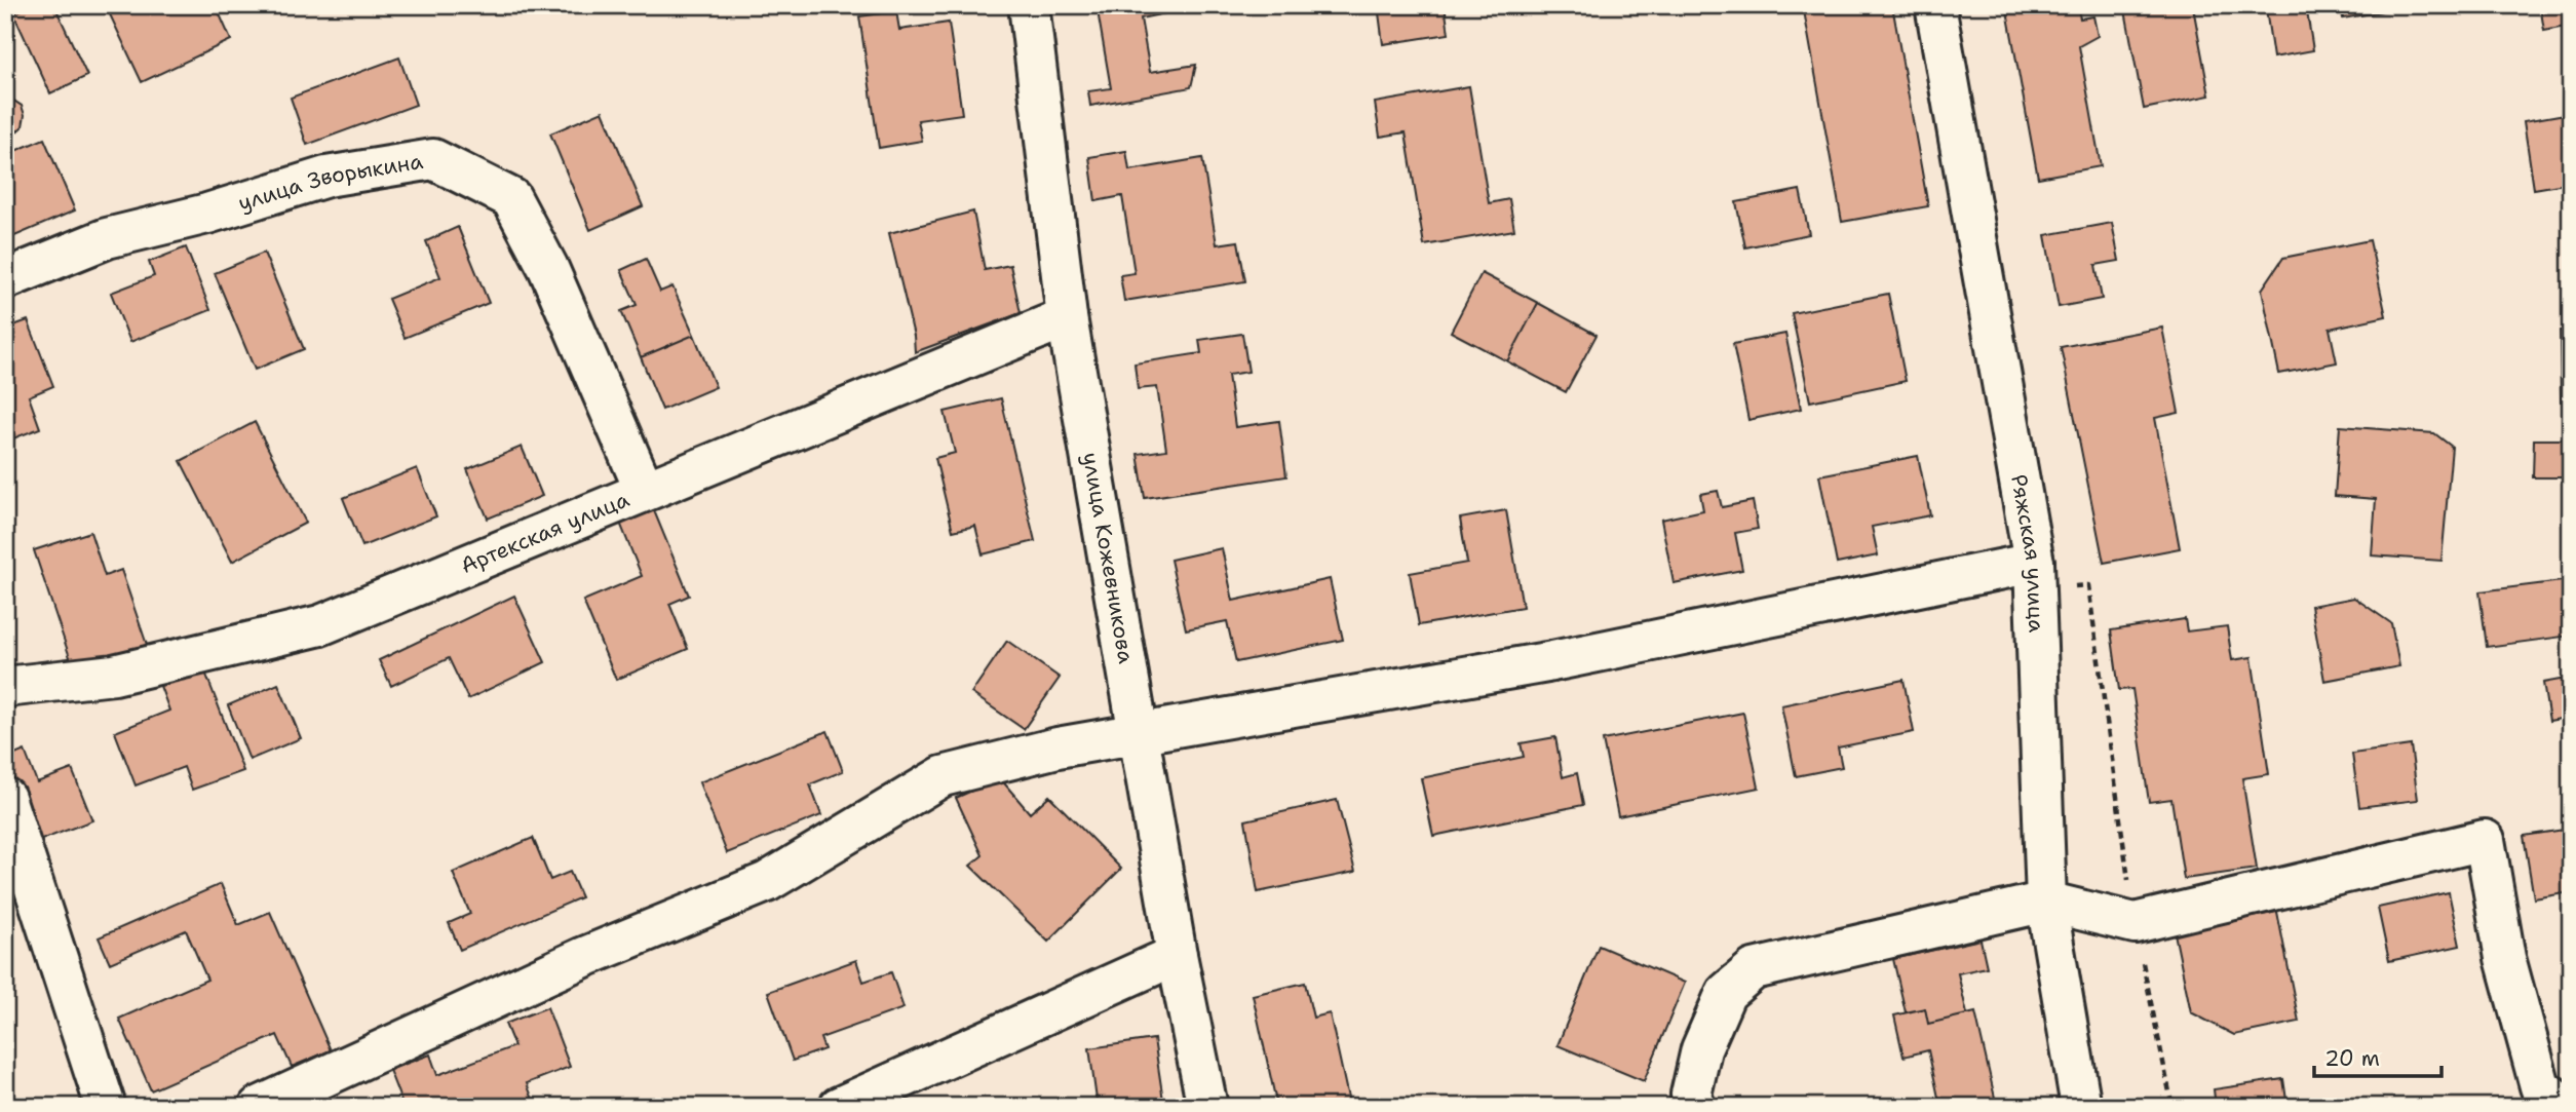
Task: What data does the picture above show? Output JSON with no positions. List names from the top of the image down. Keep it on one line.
{"streets":{"street":["улица Зворыкина","Артекская улица","Ряжская улица","улица Кожевникова"]},"crossings":[["улица Зворыкина","Артекская улица"],["Артекская улица","улица Кожевникова"]],"scale_bar":"20 m"}
